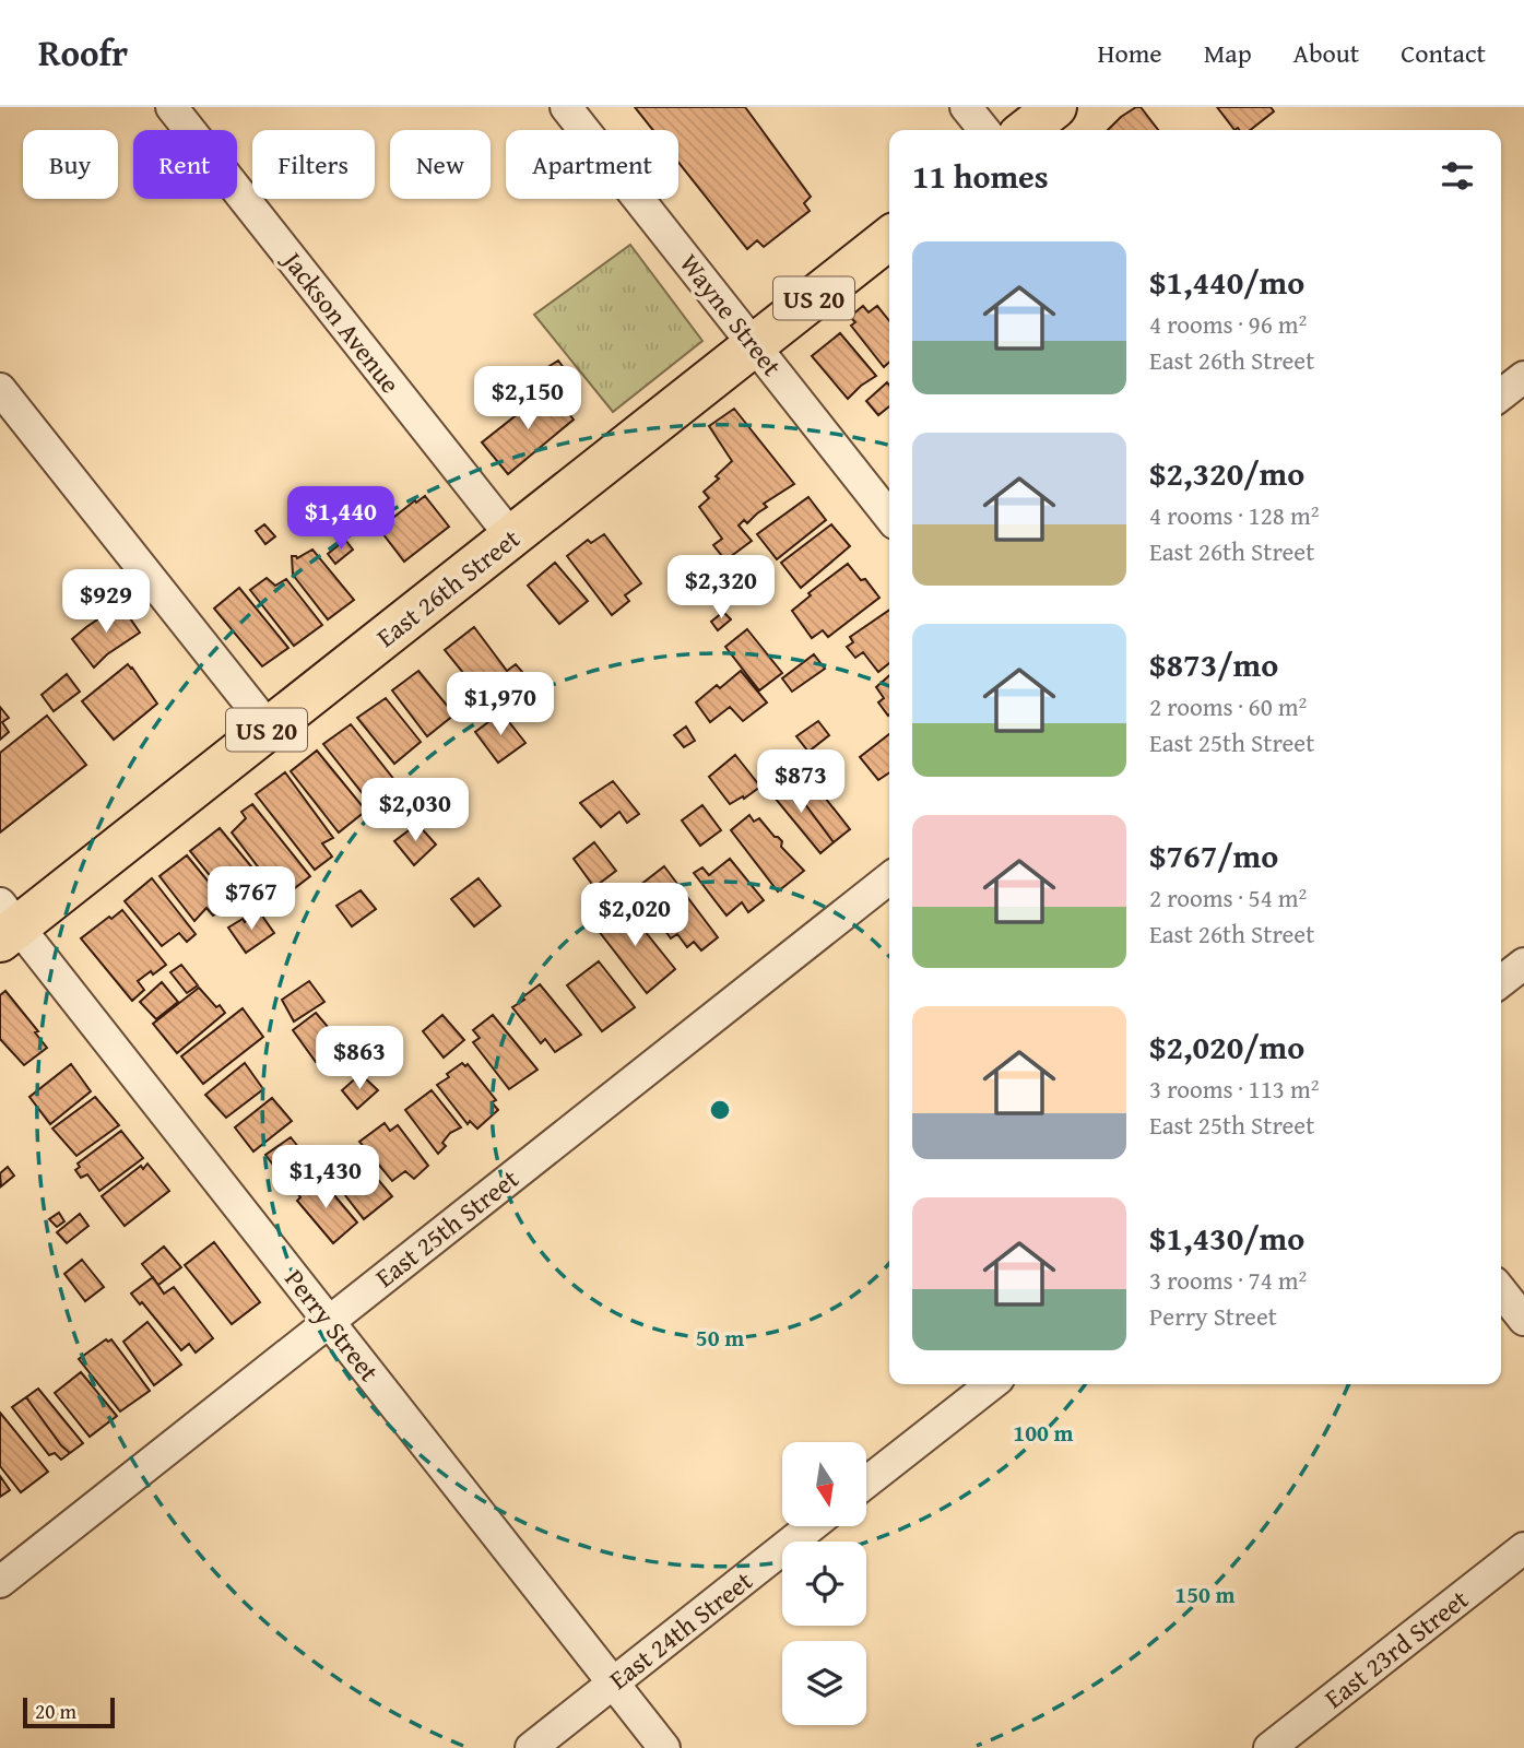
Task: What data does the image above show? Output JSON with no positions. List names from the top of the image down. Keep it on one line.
{"streets":{"main road":["US 20","East 26th Street"],"street":["Wayne Street","Jackson Avenue","East 25th Street","Perry Street","East 24th Street","East 23rd Street"]},"crossings":[["Wayne Street","East 26th Street"],["Jackson Avenue","East 26th Street"],["East 26th Street","Perry Street"],["East 25th Street","Perry Street"],["Perry Street","East 24th Street"]],"scale_bar":"20 m","north":"bottom","page":{"header":"Roofr","nav":["Home","Map","About","Contact"],"chip":["Buy","Rent","Filters","New","Apartment"],"heading":"11 homes","list":[{"name":"$1,440/mo","note":"4 rooms · 96 m² · East 26th Street"},{"name":"$2,320/mo","note":"4 rooms · 128 m² · East 26th Street"},{"name":"$873/mo","note":"2 rooms · 60 m² · East 25th Street"},{"name":"$767/mo","note":"2 rooms · 54 m² · East 26th Street"},{"name":"$2,020/mo","note":"3 rooms · 113 m² · East 25th Street"},{"name":"$1,430/mo","note":"3 rooms · 74 m² · Perry Street"}],"price":["$2,150","$1,440","$2,320","$929","$1,970","$873","$2,030","$767","$2,020","$863","$1,430"],"scale":"20 m"},"rings":["50 m","100 m","150 m"]}
